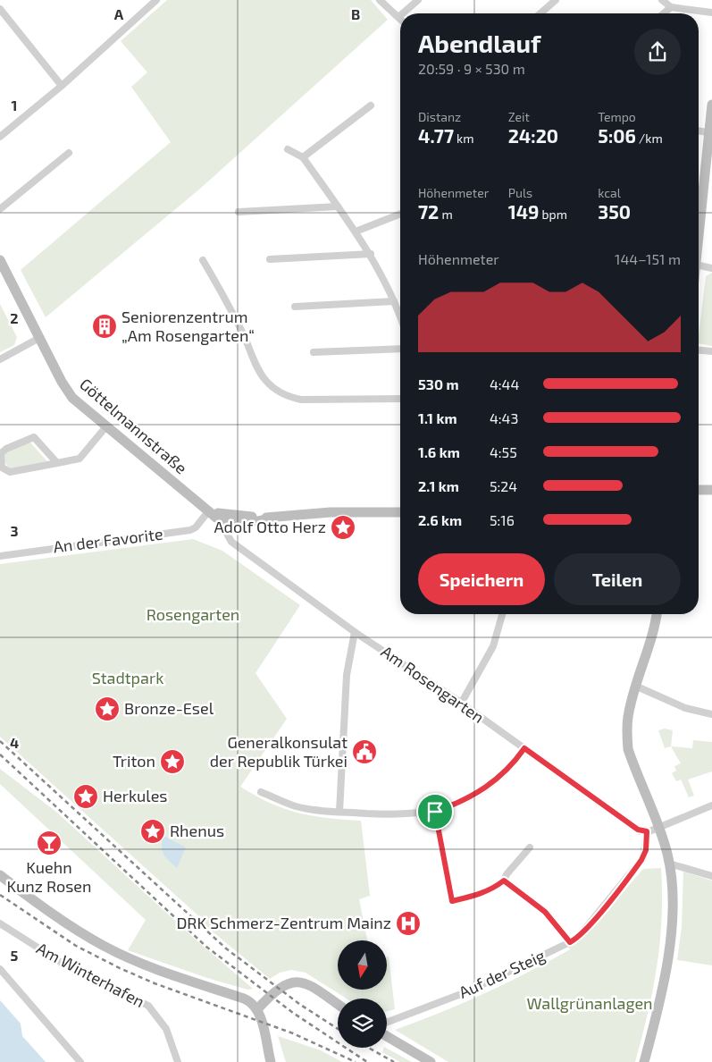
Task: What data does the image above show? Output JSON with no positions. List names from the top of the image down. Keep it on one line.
{"streets":{"street":["Göttelmannstraße","An der Favorite","Am Rosengarten","Auf der Steig","Am Winterhafen"]},"crossings":[["Göttelmannstraße","An der Favorite"],["Göttelmannstraße","Am Rosengarten"],["Am Rosengarten","Auf der Steig"]],"parks":["Rosengarten","Stadtpark","Wallgrünanlagen"],"places":{"building":["Seniorenzentrum „Am Rosengarten“"],"place":["Adolf Otto Herz","Bronze-Esel","Triton","Herkules","Rhenus"],"public building":["Generalkonsulat der Republik Türkei"],"bar":["Kuehn Kunz Rosen"],"hospital":["DRK Schmerz-Zentrum Mainz"]},"north":"bottom","page":{"heading":["Abendlauf","20:59 · 9 × 530 m"],"stats":[["Distanz","4.77 km"],["Zeit","24:20"],["Tempo","5:06 /km"],["Höhenmeter","72 m"],["Puls","149 bpm"],["kcal","350"]],"chart":["Höhenmeter","144–151 m"],"list":[{"name":"530 m","note":"4:44"},{"name":"1.1 km","note":"4:43"},{"name":"1.6 km","note":"4:55"},{"name":"2.1 km","note":"5:24"},{"name":"2.6 km","note":"5:16"}],"buttons":["Speichern","Teilen"]},"grid":{"columns":["A","B"],"rows":["1","2","3","4","5"]}}
